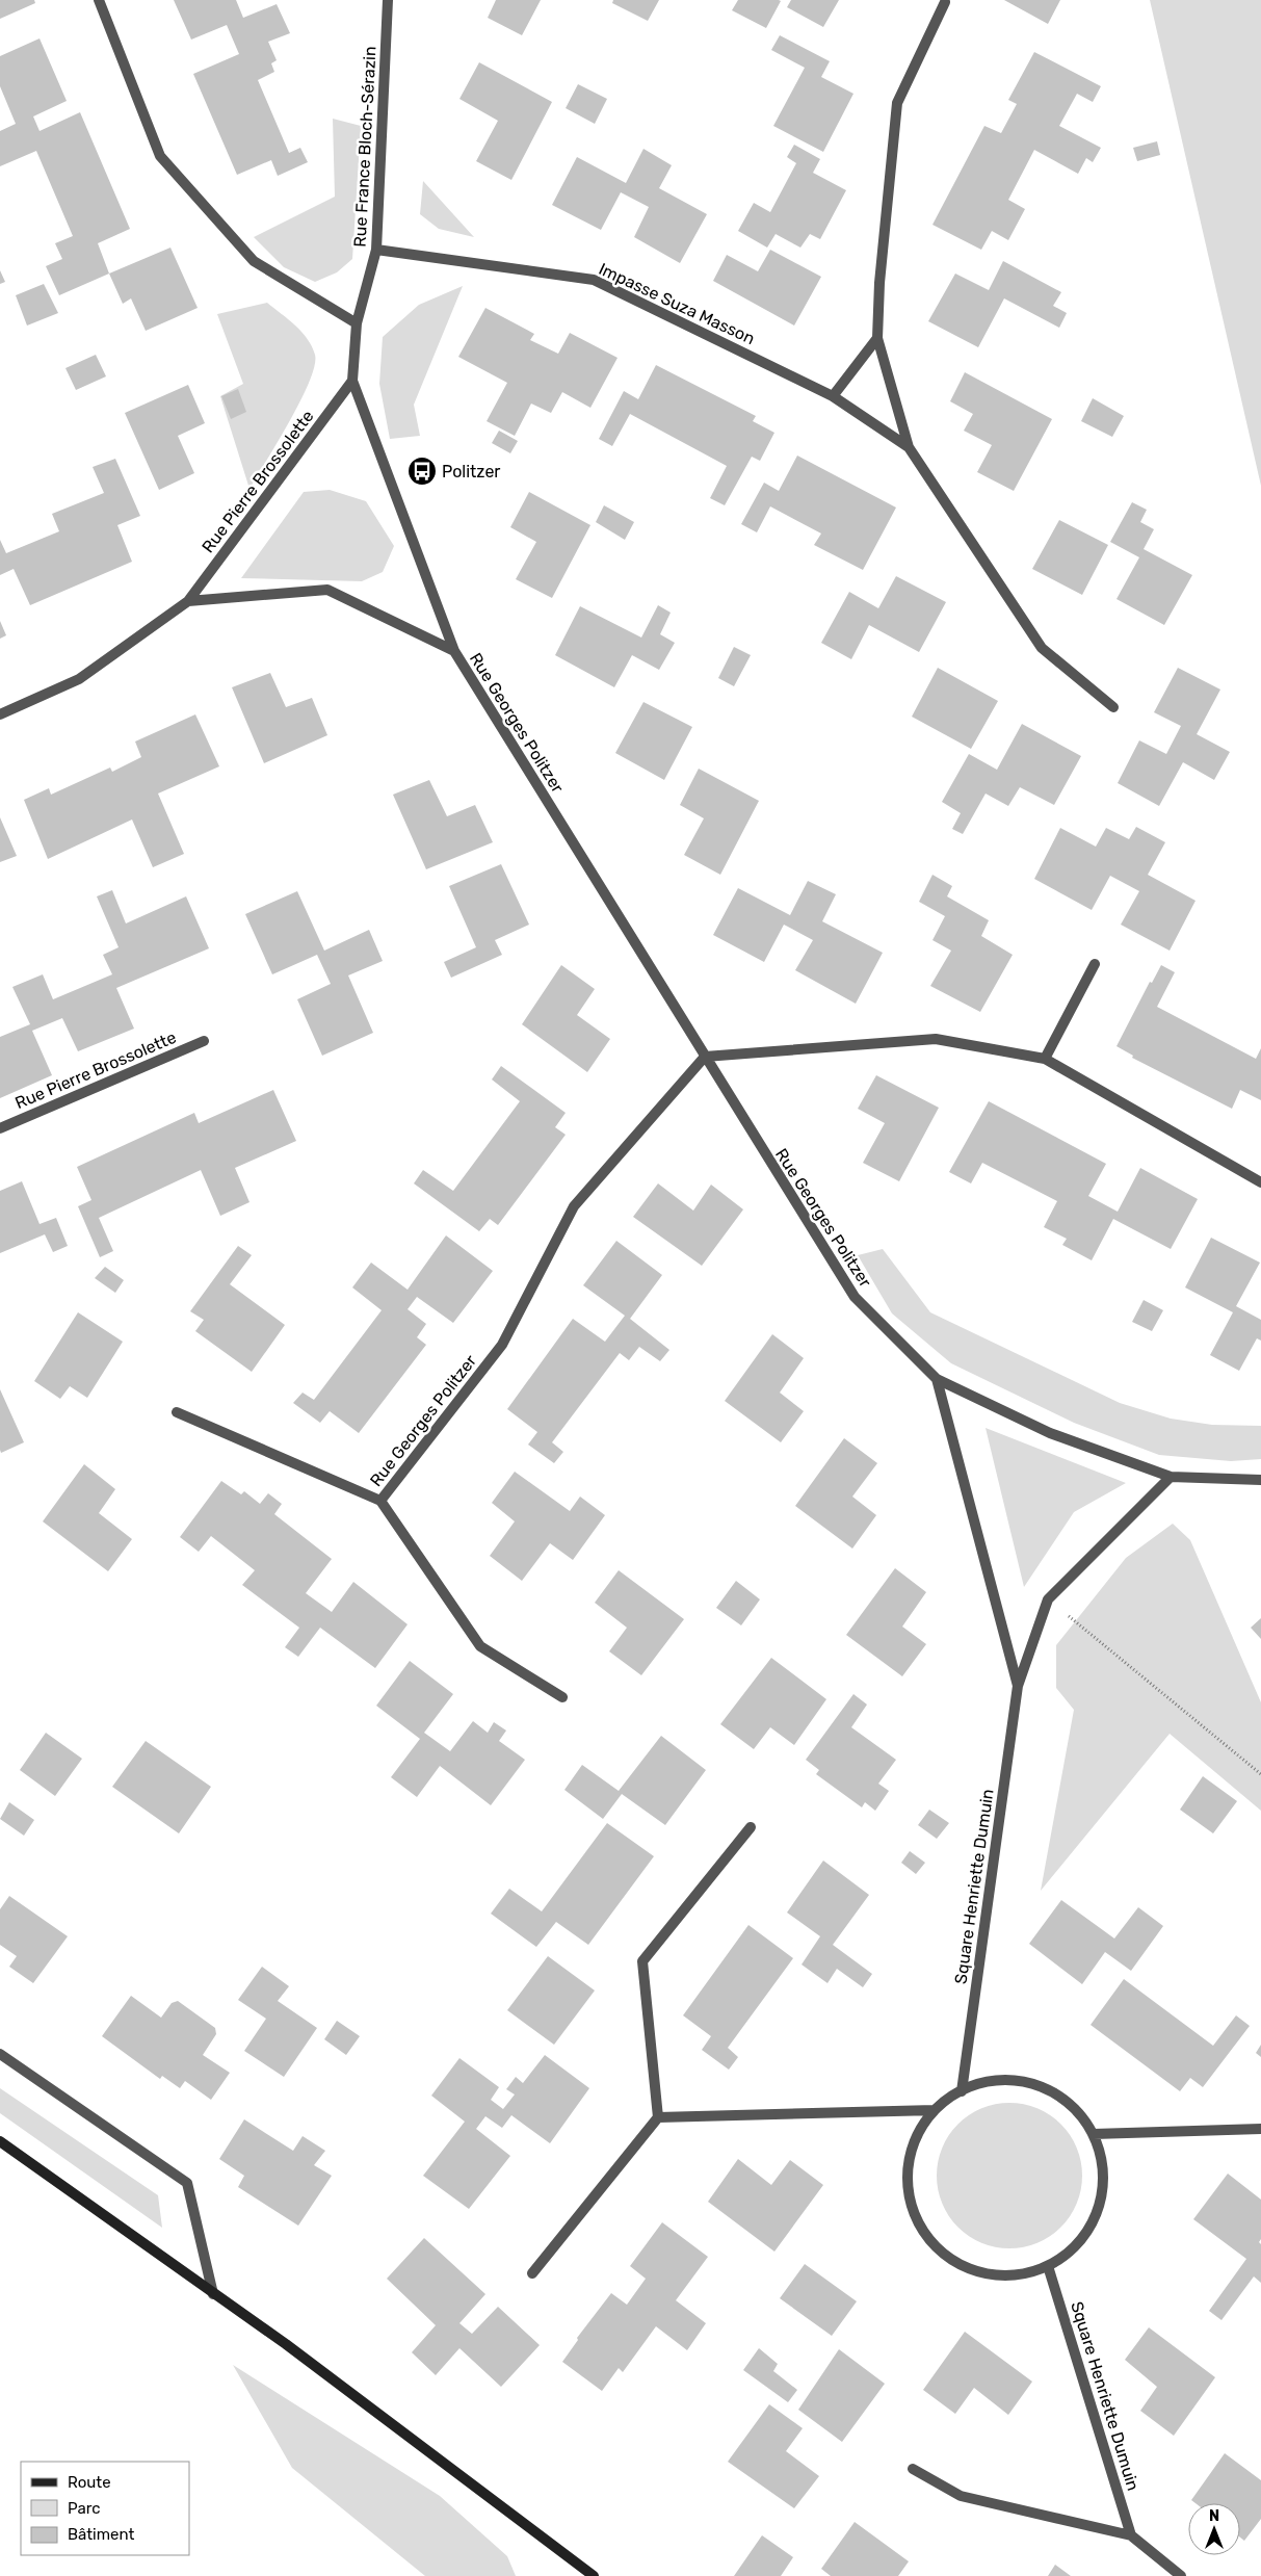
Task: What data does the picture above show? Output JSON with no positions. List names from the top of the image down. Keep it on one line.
{"streets":{"street":["Rue France Bloch-Sérazin","Impasse Suza Masson","Rue Pierre Brossolette","Rue Georges Politzer","Square Henriette Dumuin"]},"crossings":[["Rue France Bloch-Sérazin","Impasse Suza Masson"],["Rue France Bloch-Sérazin","Rue Pierre Brossolette"],["Rue France Bloch-Sérazin","Rue Georges Politzer"],["Rue Pierre Brossolette","Rue Georges Politzer"]],"places":{"bus stop":["Politzer"]},"legend":["Route","Parc","Bâtiment"],"north":"top"}
